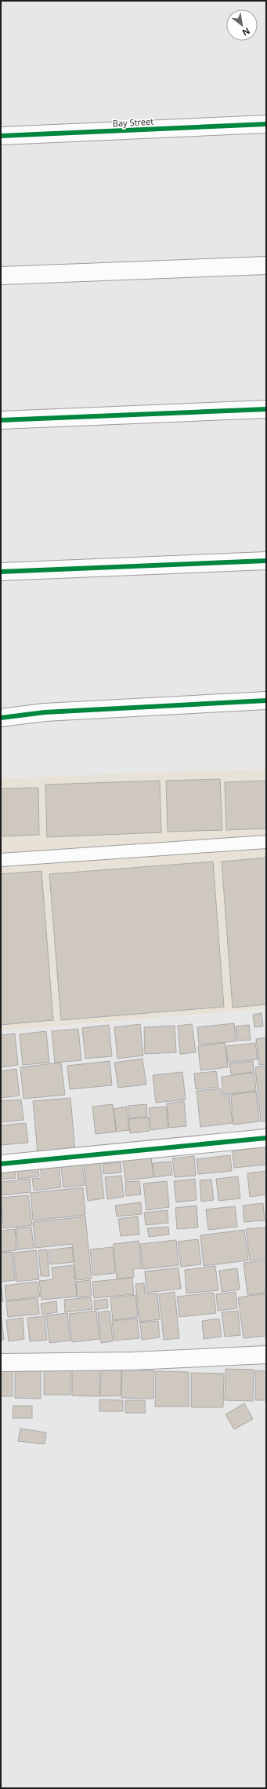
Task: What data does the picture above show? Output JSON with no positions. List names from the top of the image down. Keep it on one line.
{"streets":{"street":["Bay Street"]},"north":"bottom right"}
